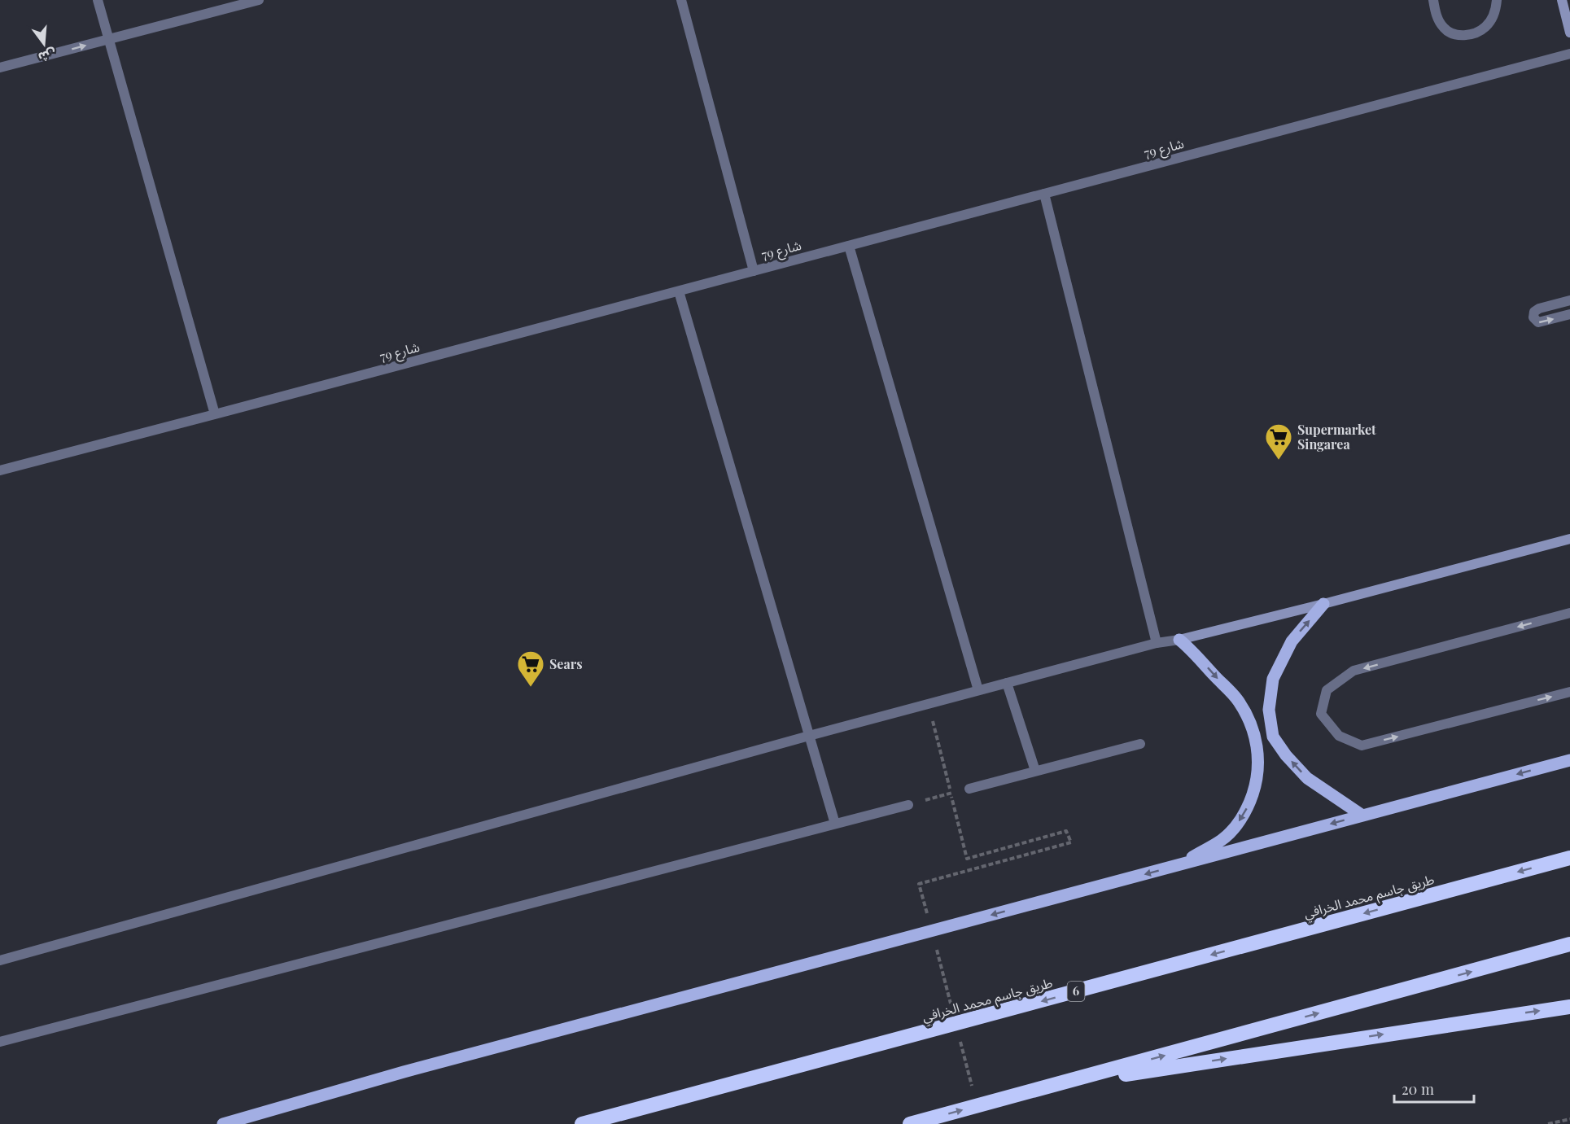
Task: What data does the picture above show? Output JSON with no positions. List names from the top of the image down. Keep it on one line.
{"streets":{"highway":["طريق جاسم محمد الخرافي","6"],"street":["شارع 79"]},"places":{"supermarket":["Supermarket Singarea","Sears"]},"scale_bar":"20 m","north":"bottom"}
